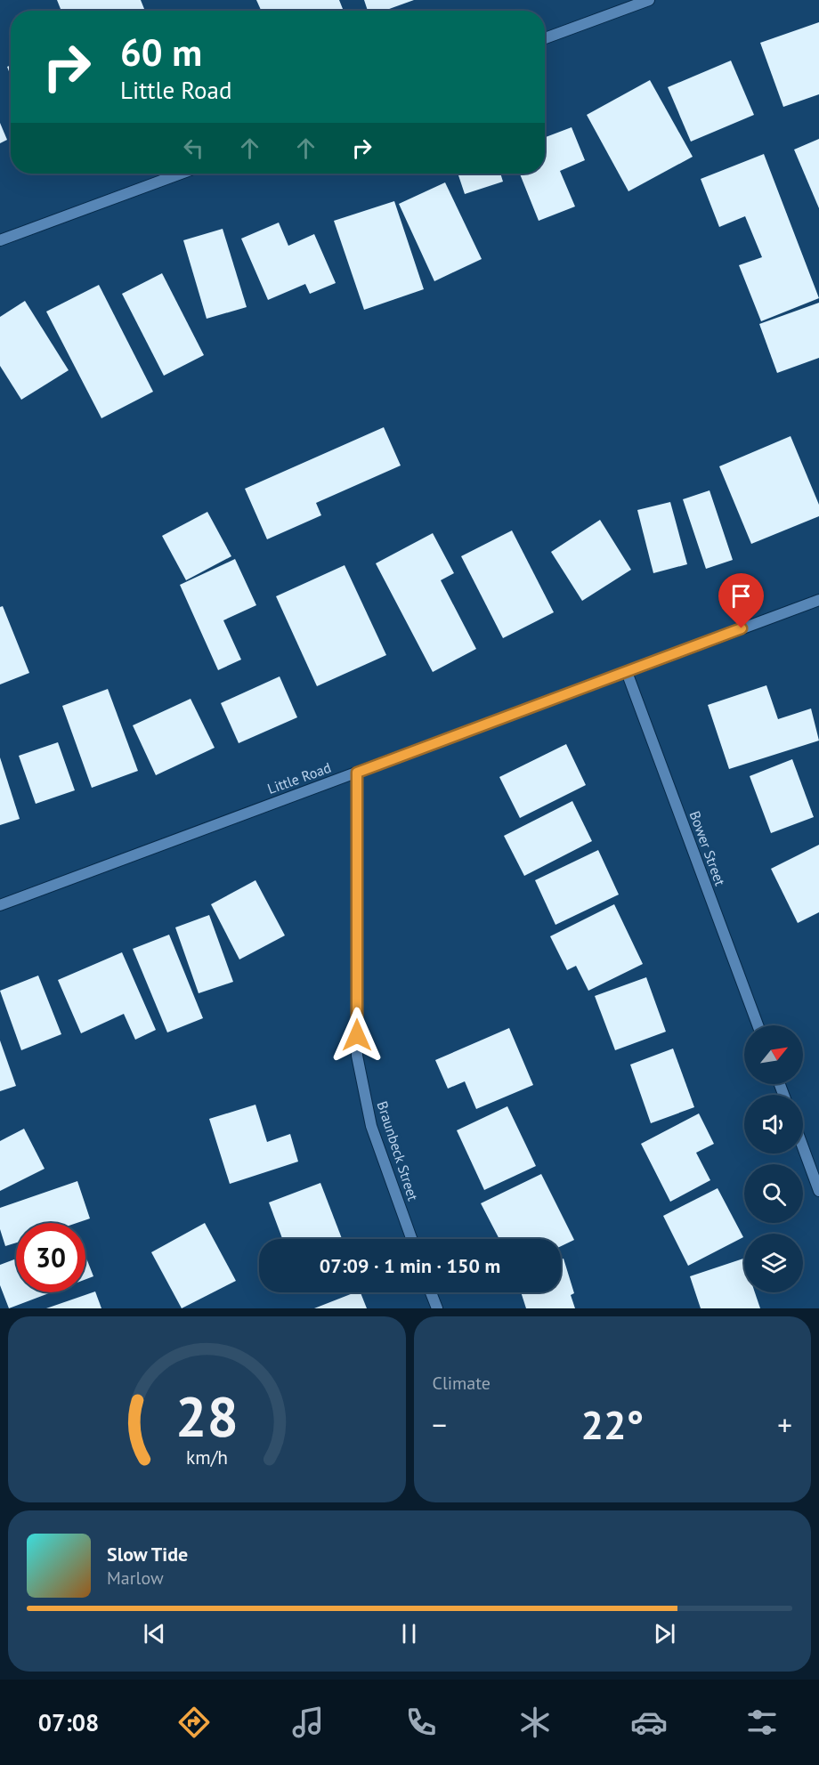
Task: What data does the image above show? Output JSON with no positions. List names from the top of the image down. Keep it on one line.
{"streets":{"street":["Little Road","Bower Street","Braunbeck Street"]},"crossings":[["Little Road","Bower Street"],["Little Road","Braunbeck Street"]],"north":"top right","page":{"turn":["60 m","Little Road"],"limit":"30","trip":"07:09 · 1 min · 150 m","tile":"Climate","heat":["−","22°","+"],"song":["Slow Tide","Marlow"],"tabs":"07:08","gauge":["28","km/h"]}}
